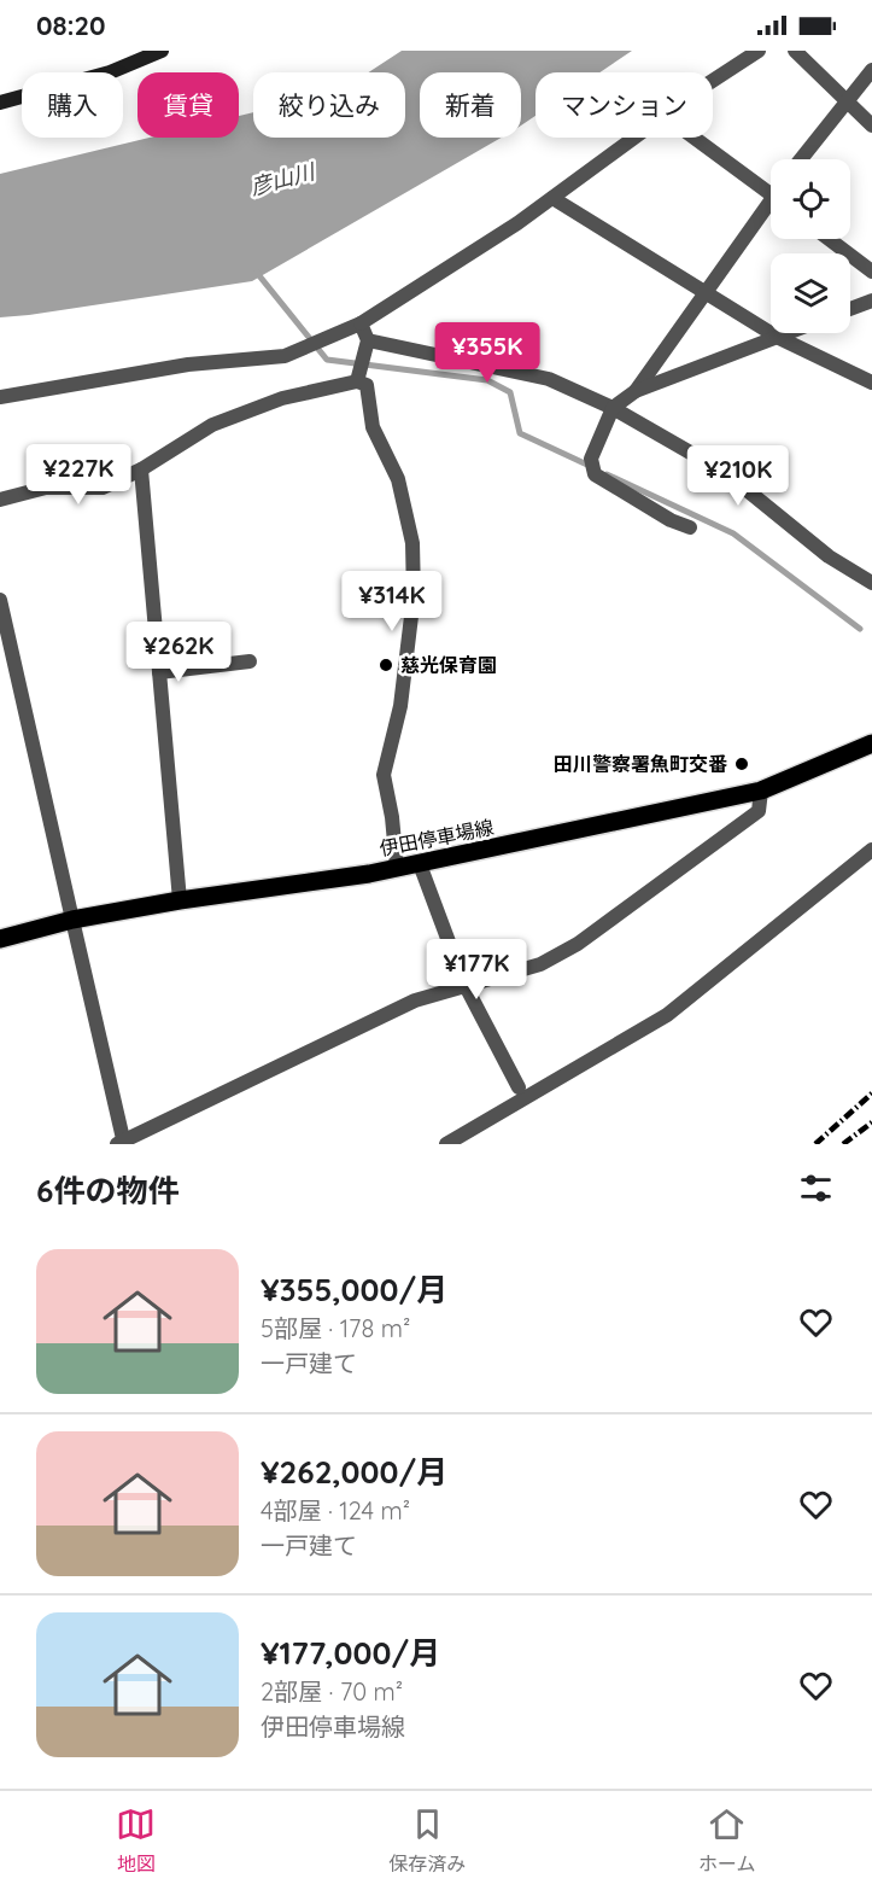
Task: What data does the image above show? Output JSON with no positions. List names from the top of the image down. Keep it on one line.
{"streets":{"main road":["伊田停車場線"]},"water":["彦山川"],"places":["慈光保育園","田川警察署魚町交番"],"page":{"status":"08:20","chip":["購入","賃貸","絞り込み","新着","マンション"],"price":["¥355K","¥227K","¥210K","¥314K","¥262K","¥177K"],"heading":"6件の物件","list":[{"name":"¥355,000/月","note":"5部屋 · 178 m² · 一戸建て"},{"name":"¥262,000/月","note":"4部屋 · 124 m² · 一戸建て"},{"name":"¥177,000/月","note":"2部屋 · 70 m² · 伊田停車場線"}],"tabs":["地図","保存済み","ホーム"]}}
